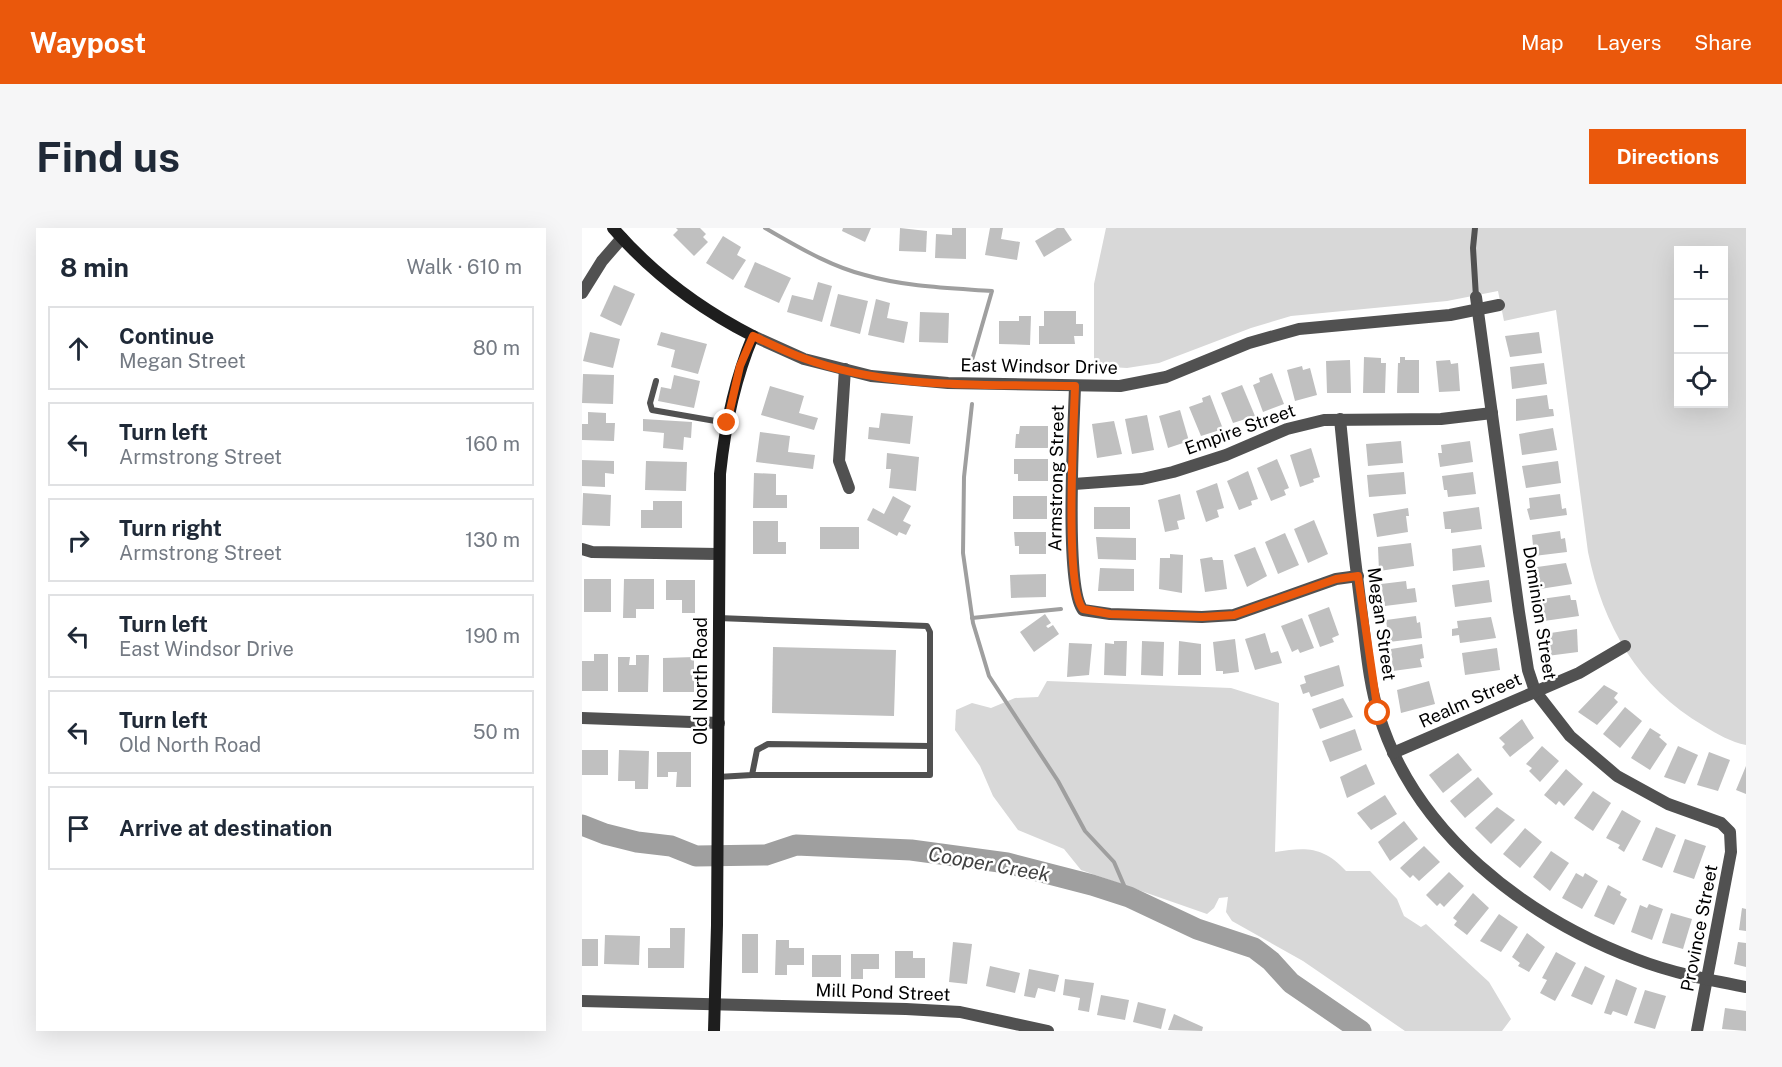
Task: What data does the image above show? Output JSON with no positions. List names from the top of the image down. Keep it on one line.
{"streets":{"street":["East Windsor Drive","Empire Street","Armstrong Street","Dominion Street","Megan Street","Old North Road","Realm Street","Province Street","Mill Pond Street"]},"crossings":[["East Windsor Drive","Armstrong Street"],["East Windsor Drive","Dominion Street"],["East Windsor Drive","Old North Road"],["Empire Street","Armstrong Street"],["Empire Street","Dominion Street"],["Empire Street","Megan Street"],["Armstrong Street","Megan Street"],["Dominion Street","Realm Street"],["Dominion Street","Province Street"],["Megan Street","Realm Street"],["Megan Street","Province Street"],["Old North Road","Mill Pond Street"]],"water":["Cooper Creek"],"page":{"header":"Waypost","nav":["Map","Layers","Share"],"buttons":"Directions","title":"Find us","heading":["8 min","Walk · 610 m"],"map_buttons":["+","−"],"list":[["Continue","Megan Street","80 m"],["Turn left","Armstrong Street","160 m"],["Turn right","Armstrong Street","130 m"],["Turn left","East Windsor Drive","190 m"],["Turn left","Old North Road","50 m"],"Arrive at destination"]}}
